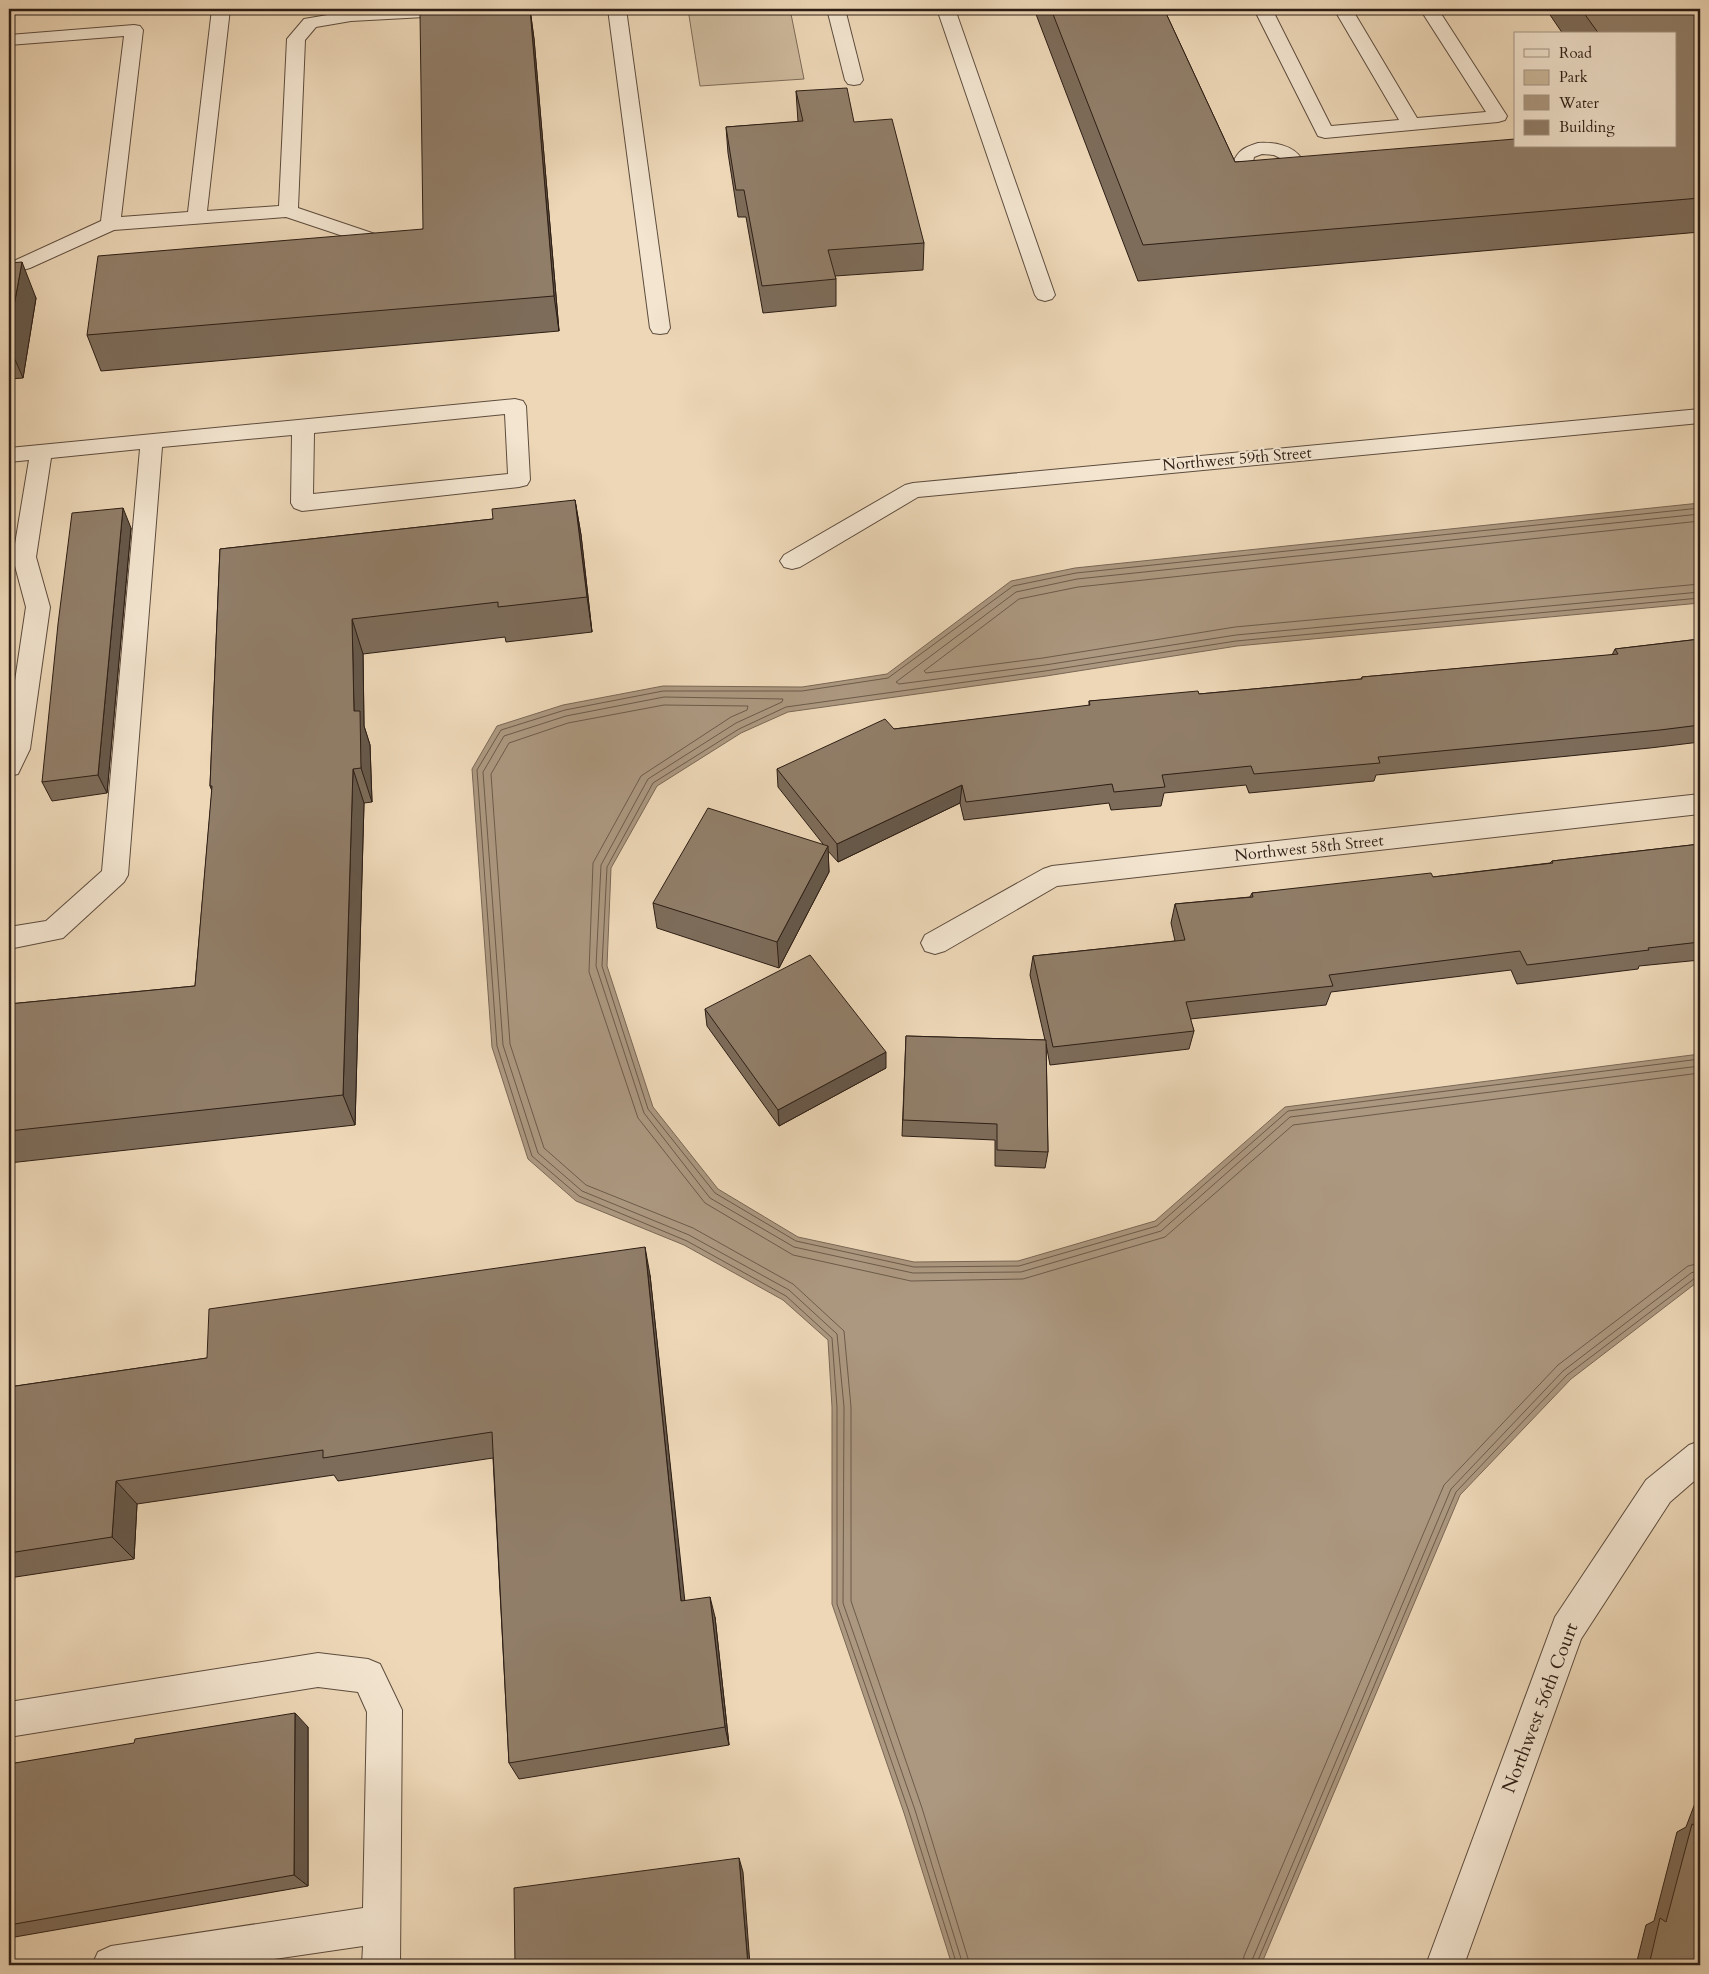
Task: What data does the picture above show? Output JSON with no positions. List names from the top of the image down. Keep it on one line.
{"streets":{"street":["Northwest 59th Street","Northwest 58th Street","Northwest 56th Court"]},"legend":["Road","Park","Water","Building"]}
